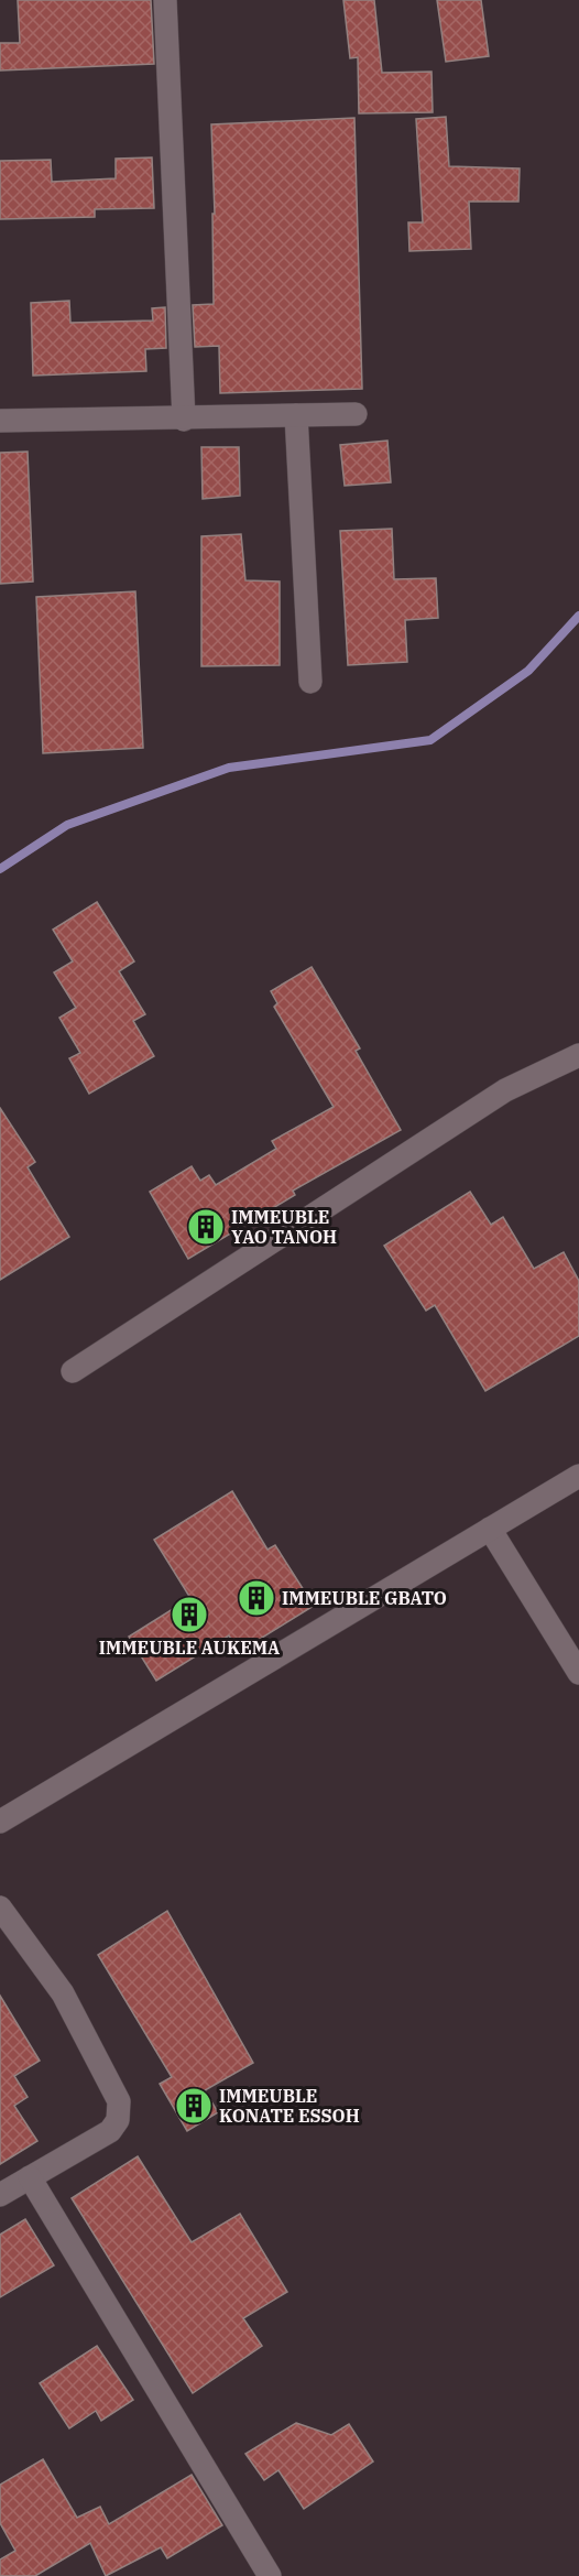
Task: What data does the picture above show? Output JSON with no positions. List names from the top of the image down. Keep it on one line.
{"places":{"building":["IMMEUBLE YAO TANOH","IMMEUBLE GBATO","IMMEUBLE AUKEMA","IMMEUBLE KONATE ESSOH"]}}
